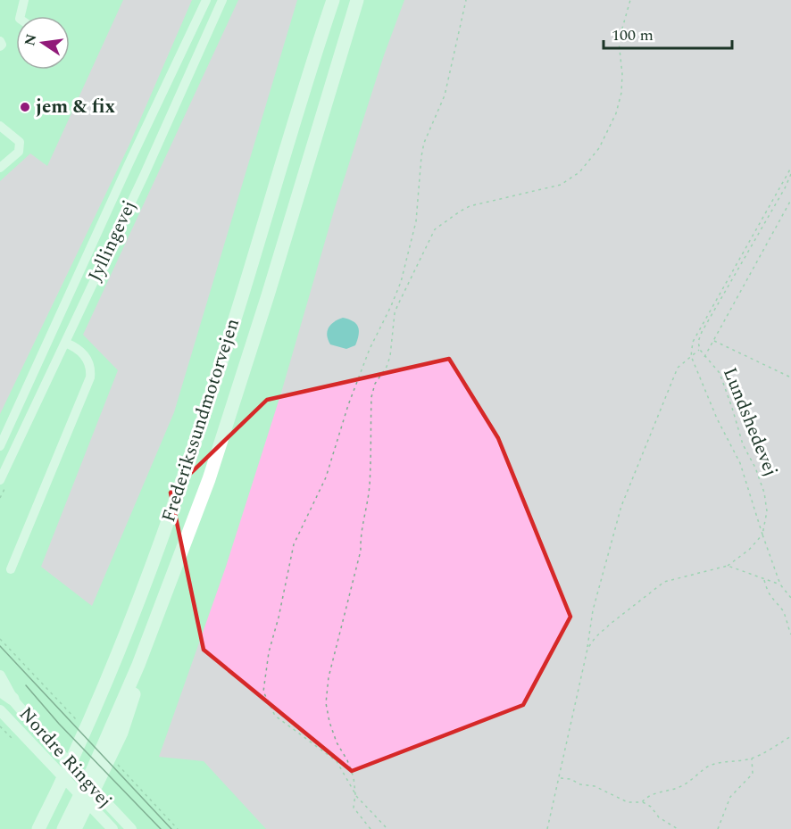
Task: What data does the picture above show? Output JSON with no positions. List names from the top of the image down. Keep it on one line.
{"streets":{"highway":["Frederikssundmotorvejen"],"main road":["Nordre Ringvej"],"street":["Jyllingevej"],"path":["Lundshedevej"]},"places":["jem & fix"],"scale_bar":"100 m","north":"left"}
